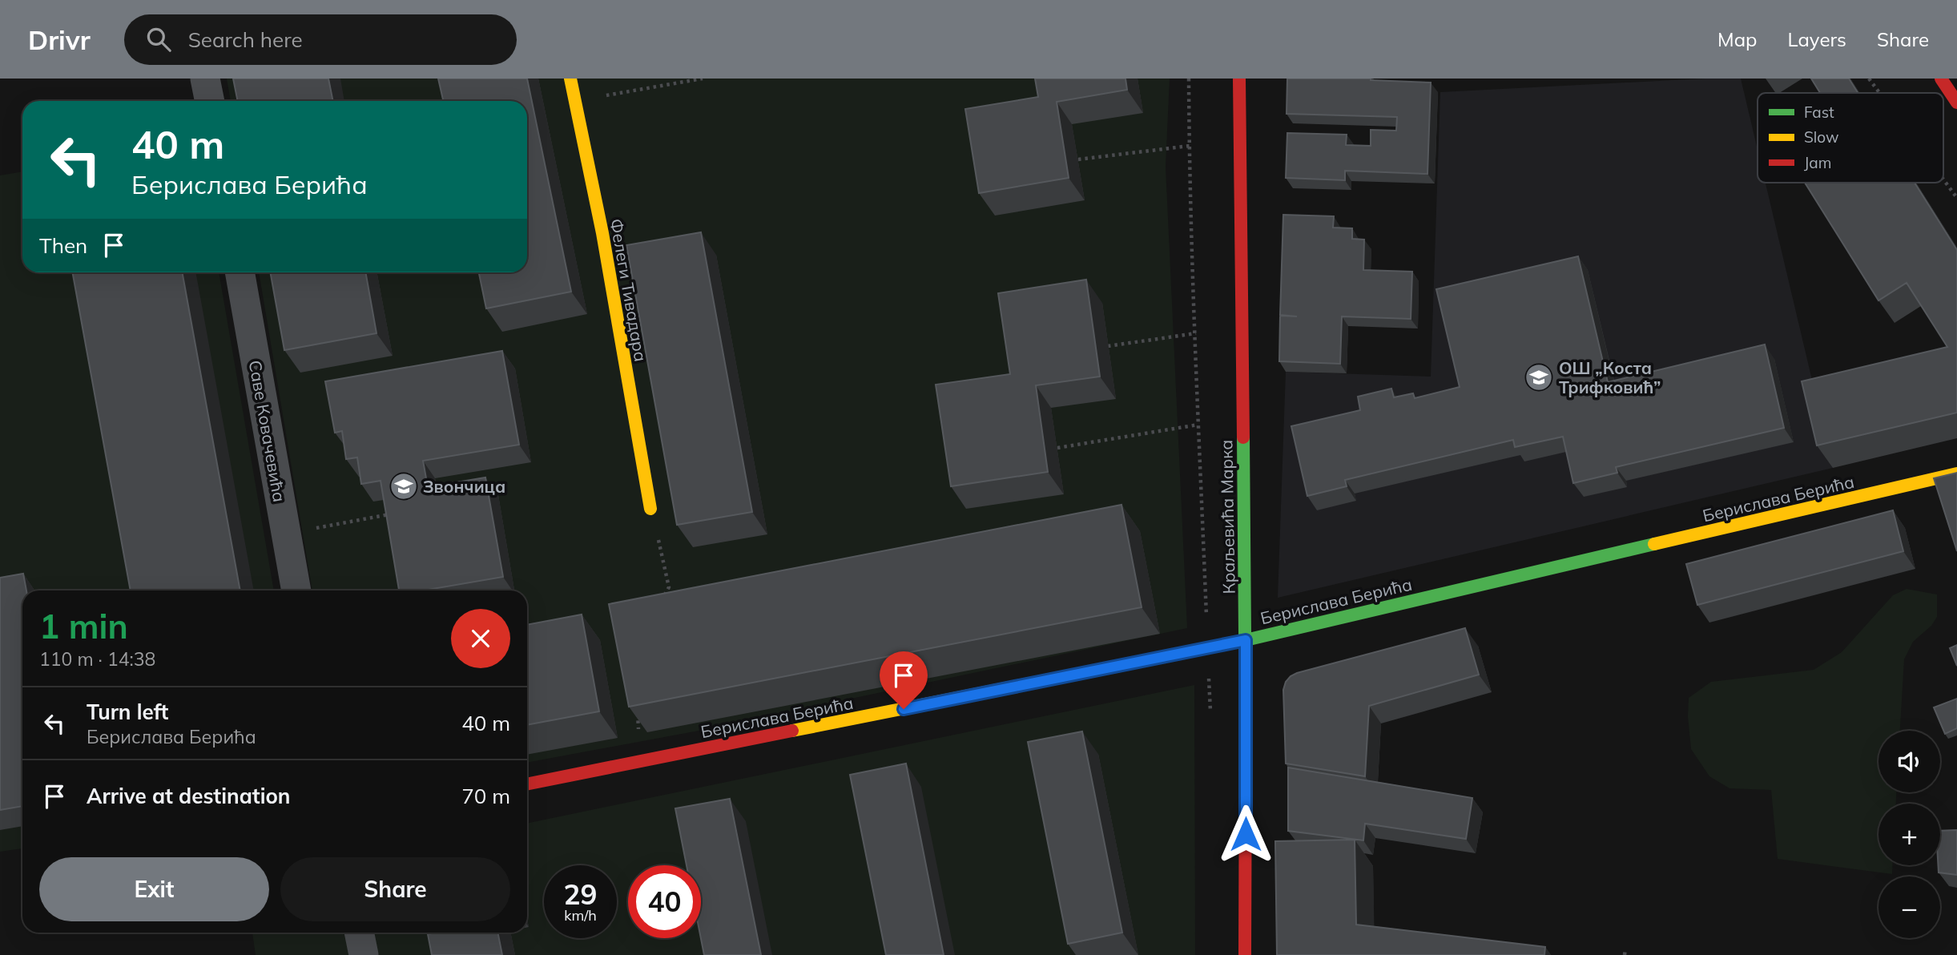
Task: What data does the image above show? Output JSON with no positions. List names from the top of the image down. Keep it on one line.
{"streets":{"street":["Фелеги Тивадара","Саве Ковачевића","Берислава Берића","Краљевића Марка"]},"crossings":[["Берислава Берића","Краљевића Марка"]],"places":{"school or university":["ОШ „Коста Трифковић”","Звончица"]},"legend":["Fast","Slow","Jam"],"page":{"header":"Drivr","search":"Search here","nav":["Map","Layers","Share"],"turn":["40 m","Берислава Берића"],"then":"Then","heading":["1 min","110 m · 14:38"],"list":[{"name":"Turn left","note":"Берислава Берића","value":"40 m"},{"name":"Arrive at destination","value":"70 m"}],"map_buttons":["+","−"],"buttons":["Exit","Share"],"speed":"29 km/h","limit":"40"}}
